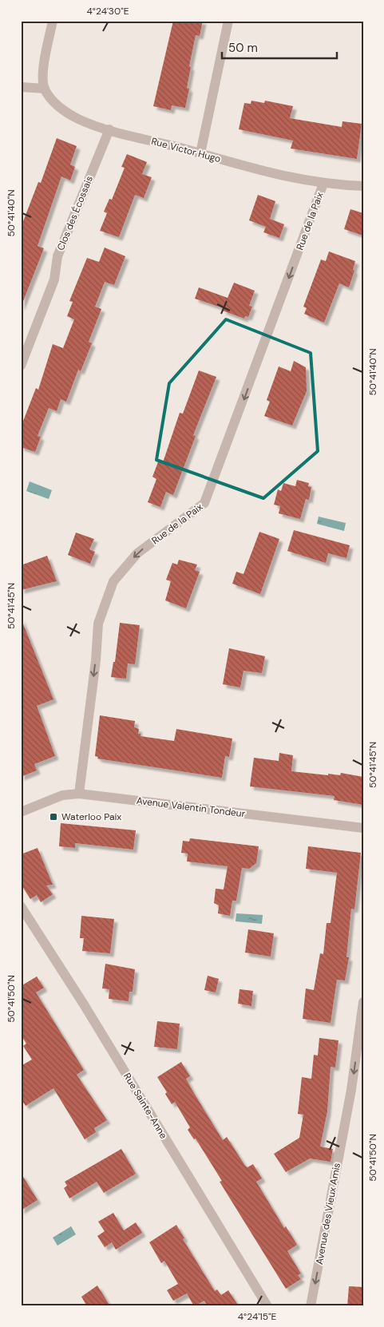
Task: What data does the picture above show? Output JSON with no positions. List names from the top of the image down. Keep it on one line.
{"streets":{"street":["Rue Victor Hugo","Clos des Écossais","Rue de la Paix","Avenue Valentin Tondeur","Rue Sainte-Anne","Avenue des Vieux Amis"]},"crossings":[["Rue Victor Hugo","Clos des Écossais"],["Rue Victor Hugo","Rue de la Paix"],["Rue de la Paix","Avenue Valentin Tondeur"]],"one_way":["Rue de la Paix","Avenue des Vieux Amis"],"places":{"transit":["Waterloo Paix"]},"scale_bar":"50 m","coordinates":["4°24'30\"E","50°41'40\"N","50°41'45\"N","50°41'50\"N","4°24'15\"E"]}
